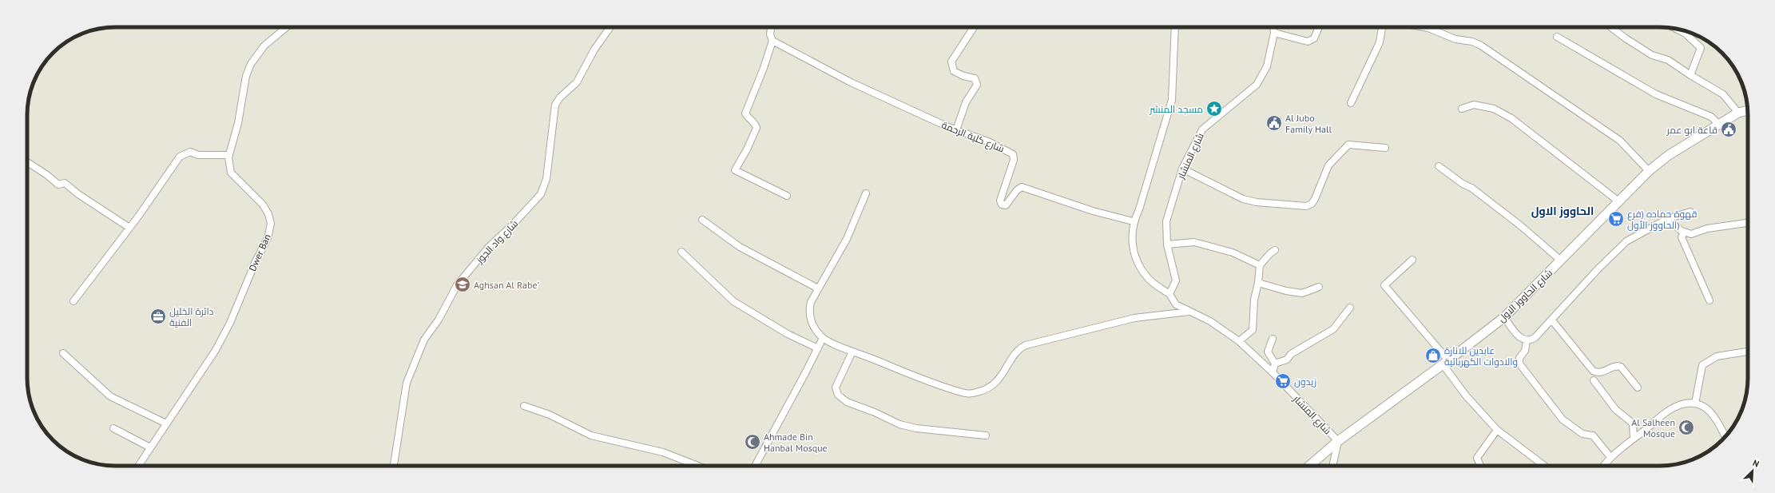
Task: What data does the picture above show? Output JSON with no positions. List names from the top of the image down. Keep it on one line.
{"streets":{"main road":["شارع الحاووز الاول"],"street":["شارع كلية الرحمة","شارع المنشار","شارع واد الجوز","Dwer Ban"]},"crossings":[["شارع كلية الرحمة","شارع المنشار"],["شارع المنشار","شارع الحاووز الاول"]],"districts":["الحاووز الاول"],"places":{"place":["مسجد المنشر"],"public building":["Al Jubo Family Hall","قاعة ابو عمر"],"supermarket":["قهوة حماده (فرع الحاووز الأول)","زيدون"],"school or university":["Aghsan Al Rabe'"],"office":["دائرة الخليل الفنية"],"shop":["عابدين للانارة والادوات الكهربائية"],"mosque":["Al Salheen Mosque","Ahmade Bin Hanbal Mosque"]},"north":"top right"}
